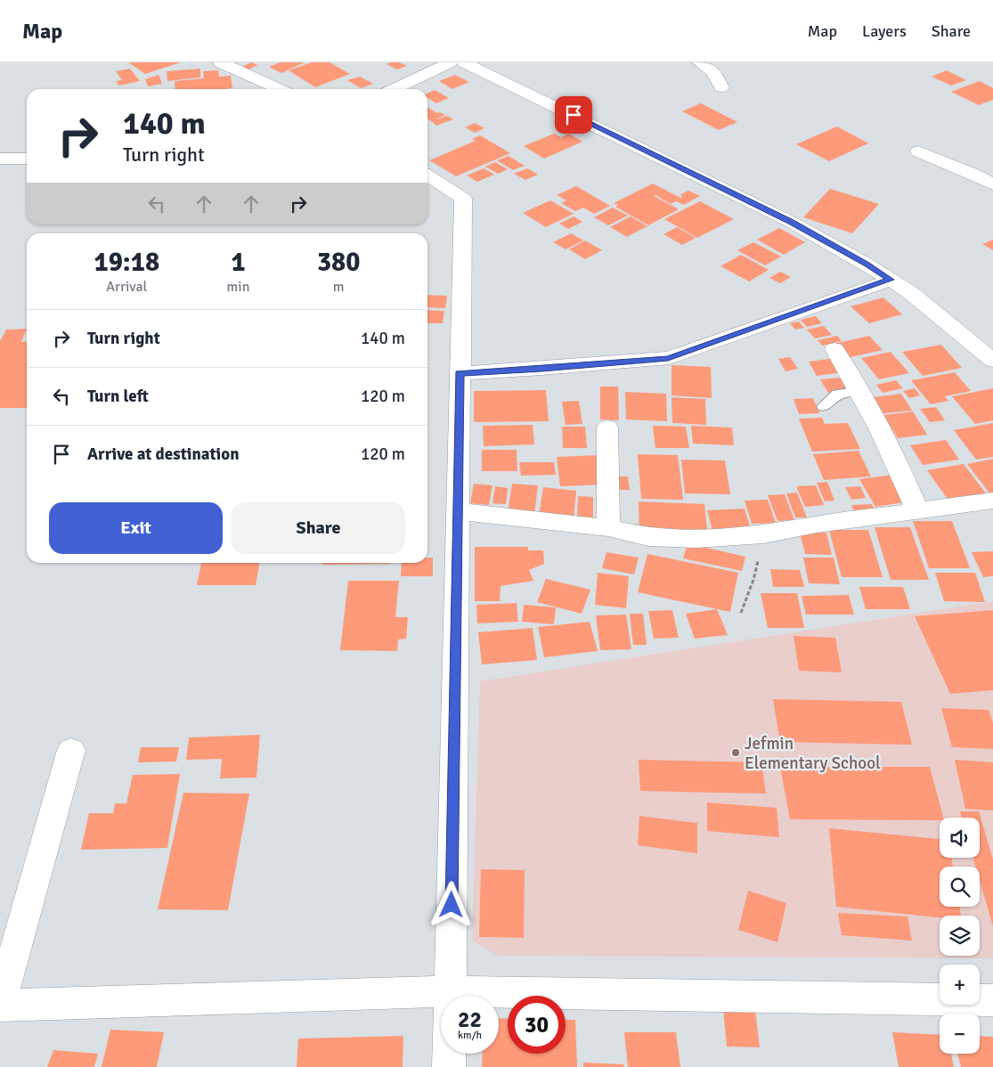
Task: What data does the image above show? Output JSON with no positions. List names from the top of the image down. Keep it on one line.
{"places":["Jefmin Elementary School"],"page":{"header":"Map","nav":["Map","Layers","Share"],"turn":["140 m","Turn right"],"eta":["19:18","Arrival","1","min","380","m"],"list":[{"name":"Turn right","value":"140 m"},{"name":"Turn left","value":"120 m"},{"name":"Arrive at destination","value":"120 m"}],"buttons":["Exit","Share"],"map_buttons":["+","−"],"speed":"22 km/h","limit":"30"}}
